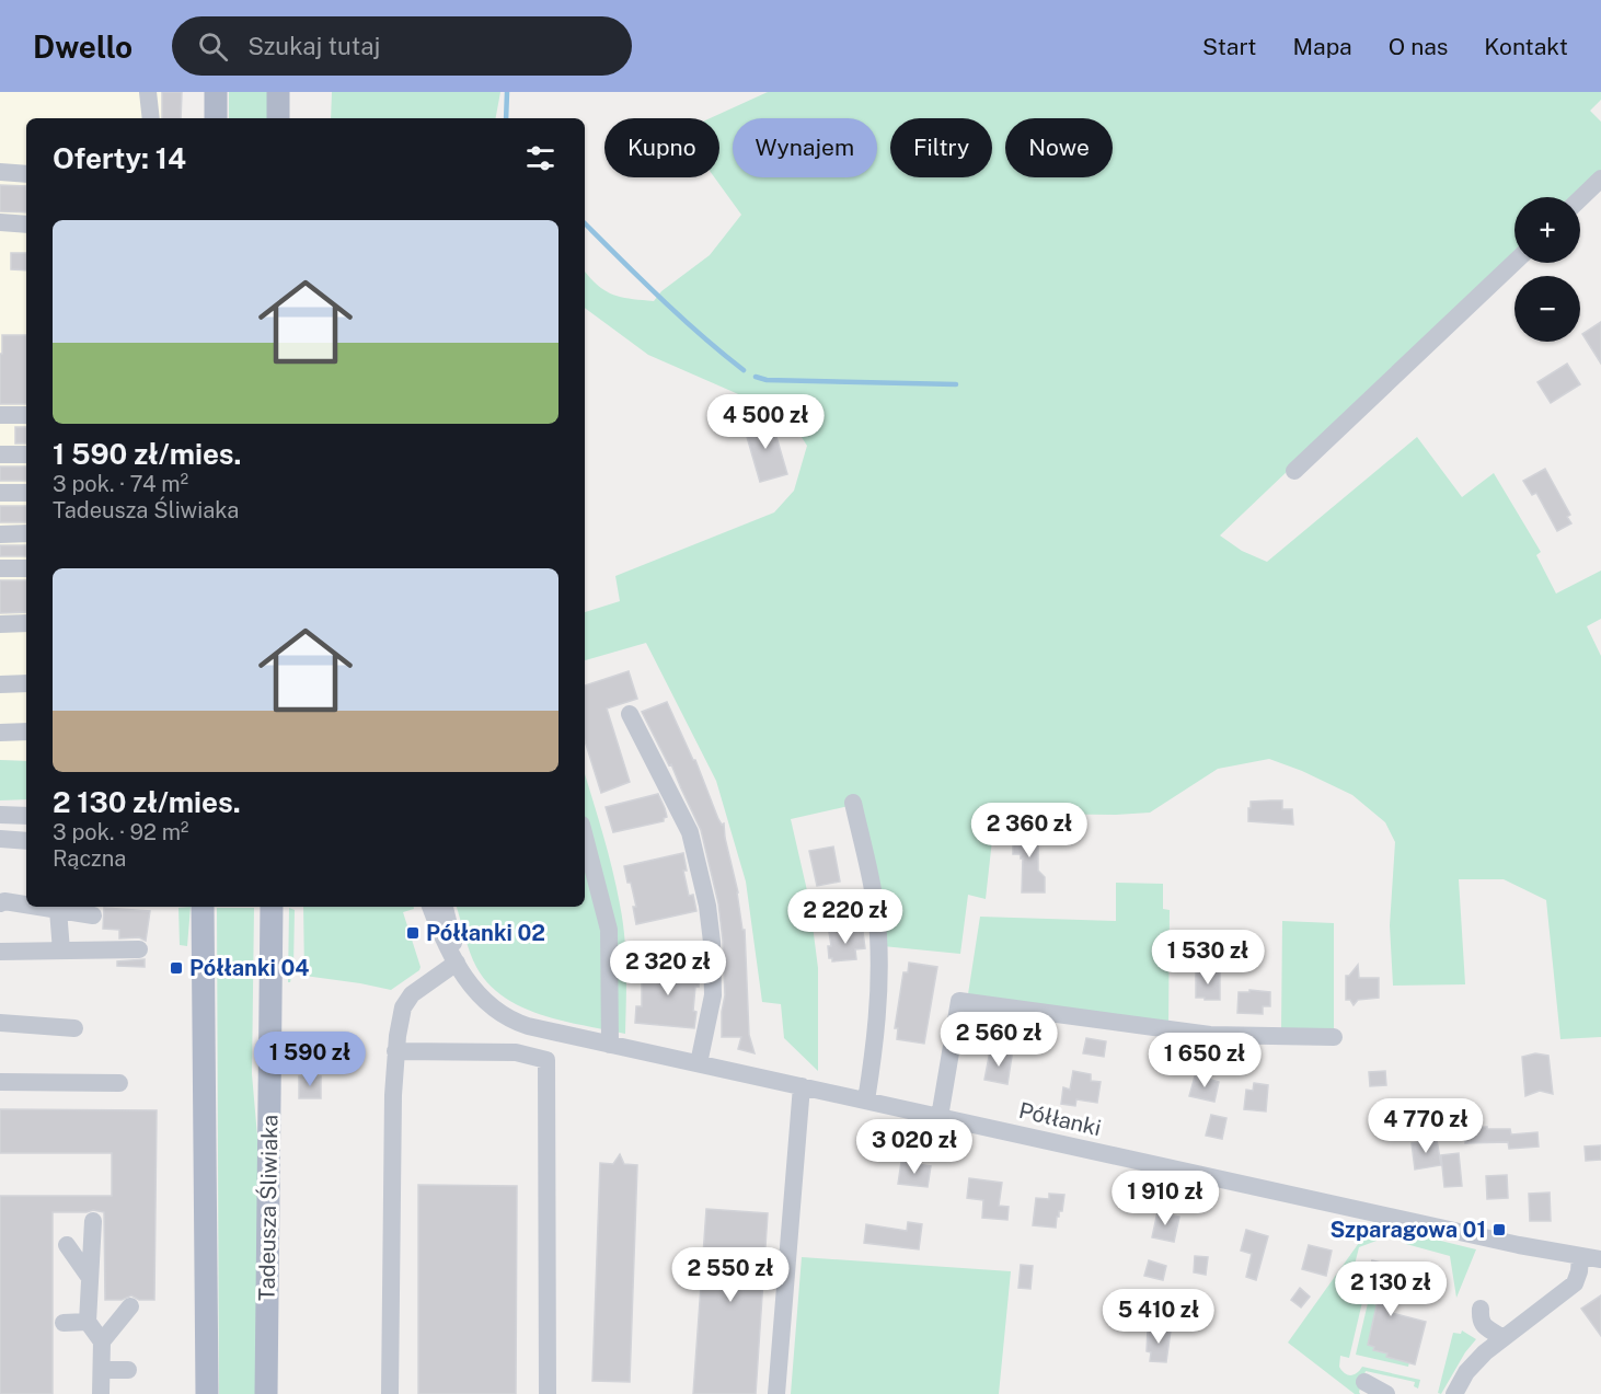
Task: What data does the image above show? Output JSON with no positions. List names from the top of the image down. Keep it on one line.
{"streets":{"main road":["Tadeusza Śliwiaka"],"street":["Półłanki"]},"places":{"transit":["Półłanki 02","Półłanki 04","Szparagowa 01"]},"page":{"header":"Dwello","search":"Szukaj tutaj","nav":["Start","Mapa","O nas","Kontakt"],"chip":["Kupno","Wynajem","Filtry","Nowe"],"heading":"Oferty: 14","map_buttons":["+","−"],"list":[{"name":"1 590 zł/mies.","note":"3 pok. · 74 m² · Tadeusza Śliwiaka"},{"name":"2 130 zł/mies.","note":"3 pok. · 92 m² · Rączna"}],"price":["4 500 zł","2 360 zł","2 220 zł","1 530 zł","2 320 zł","2 560 zł","1 590 zł","1 650 zł","4 770 zł","3 020 zł","1 910 zł","2 550 zł","2 130 zł","5 410 zł"]}}
